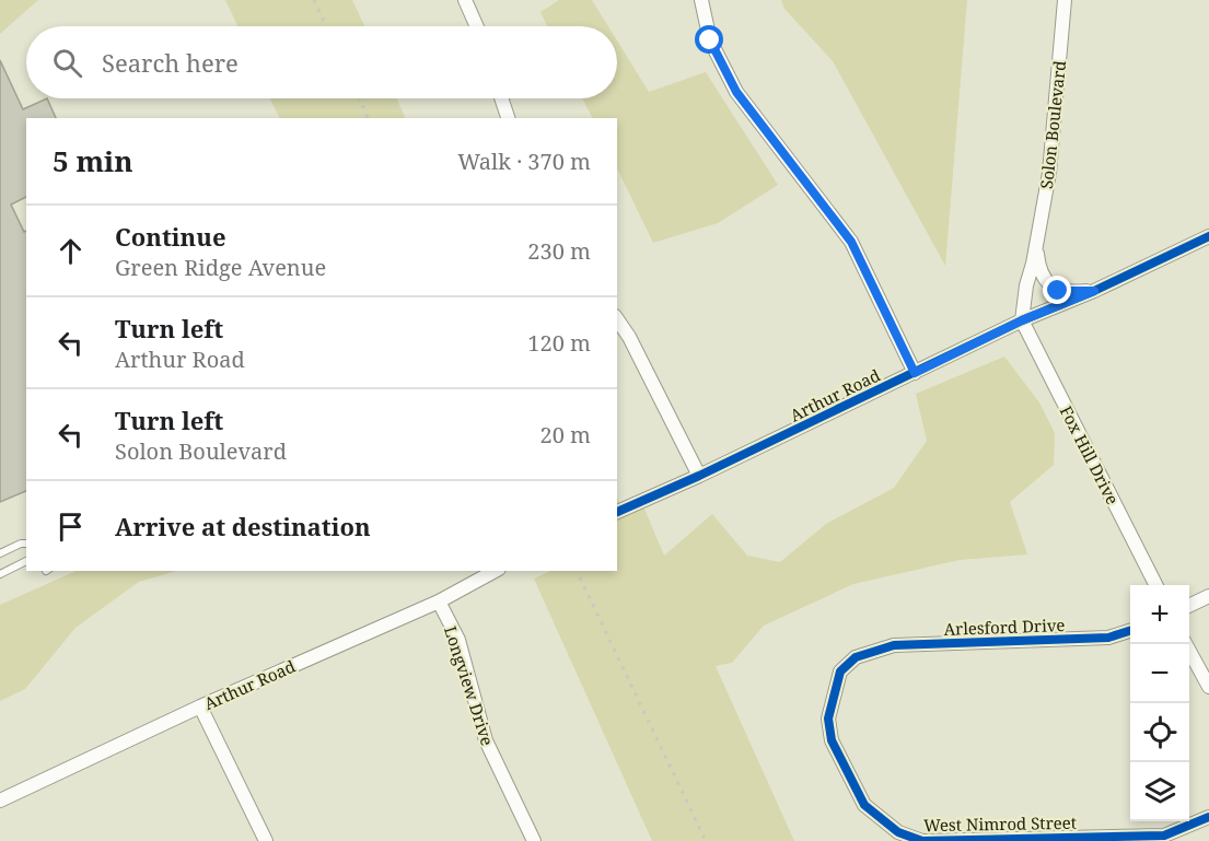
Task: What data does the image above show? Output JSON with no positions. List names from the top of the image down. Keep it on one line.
{"streets":{"street":["Solon Boulevard","Arthur Road","Fox Hill Drive","Arlesford Drive","Longview Drive","West Nimrod Street"]},"crossings":[["Solon Boulevard","Arthur Road"],["Solon Boulevard","Fox Hill Drive"],["Arthur Road","Fox Hill Drive"],["Arthur Road","Longview Drive"],["Arlesford Drive","West Nimrod Street"]],"page":{"search":"Search here","heading":["5 min","Walk · 370 m"],"list":[["Continue","Green Ridge Avenue","230 m"],["Turn left","Arthur Road","120 m"],["Turn left","Solon Boulevard","20 m"],"Arrive at destination"],"map_buttons":["+","−"]}}
